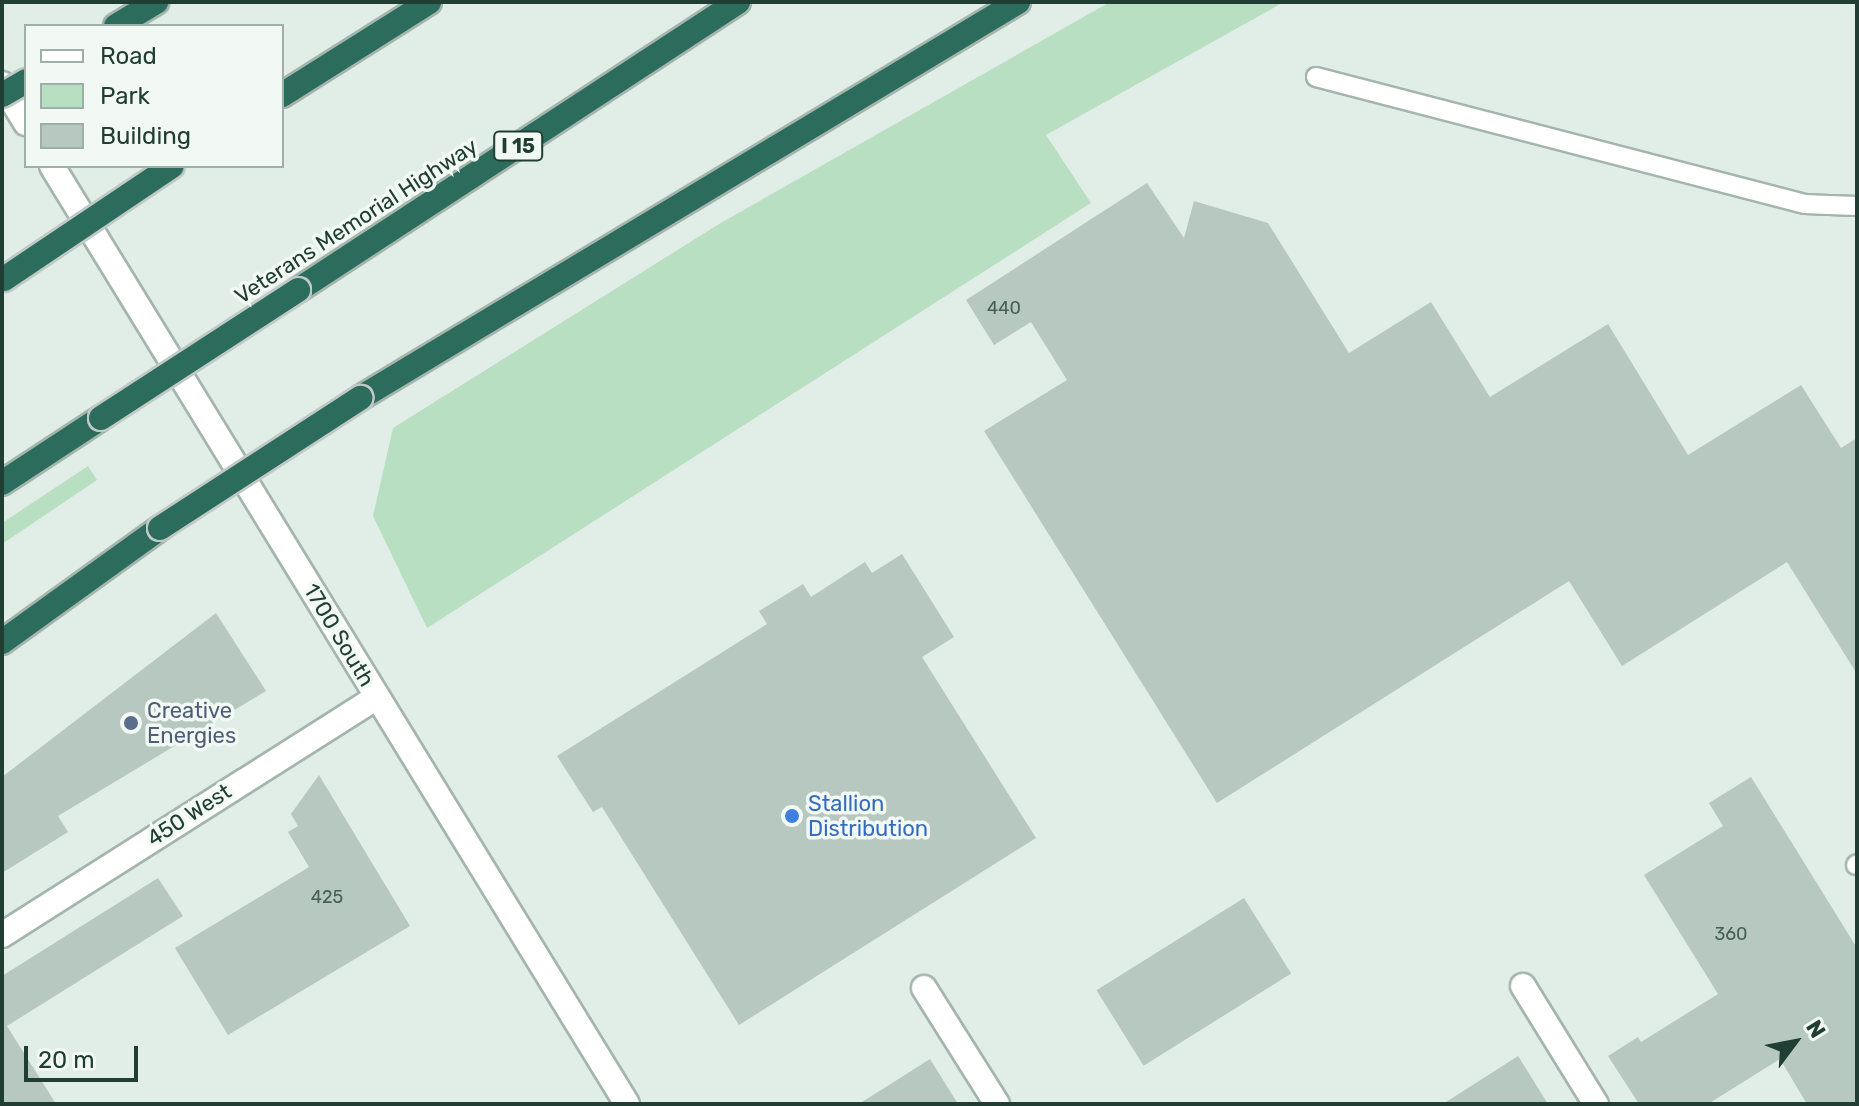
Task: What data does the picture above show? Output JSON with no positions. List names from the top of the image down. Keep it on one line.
{"streets":{"highway":["I 15","Veterans Memorial Highway"],"street":["1700 South","450 West"]},"crossings":[["1700 South","450 West"]],"places":["Creative Energies","Stallion Distribution"],"house_numbers":["440","425","360"],"legend":["Road","Park","Building"],"scale_bar":"20 m","north":"top right"}
